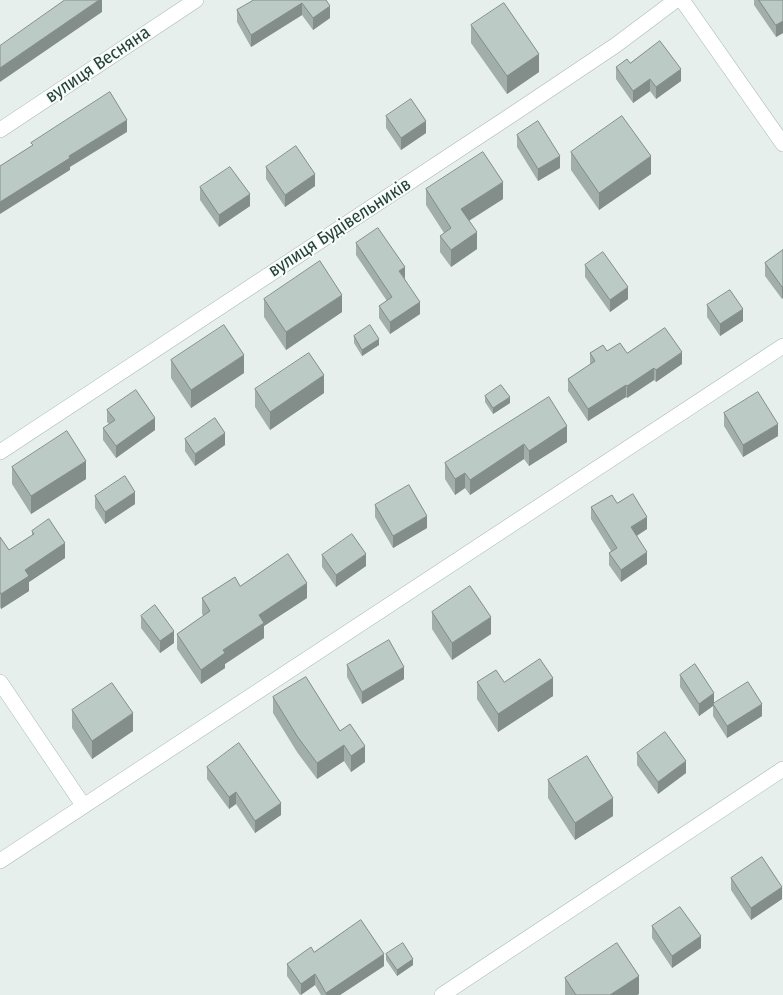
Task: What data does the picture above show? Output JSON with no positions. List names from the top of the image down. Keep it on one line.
{"streets":{"street":["вулиця Весняна","вулиця Будівельників"]}}
